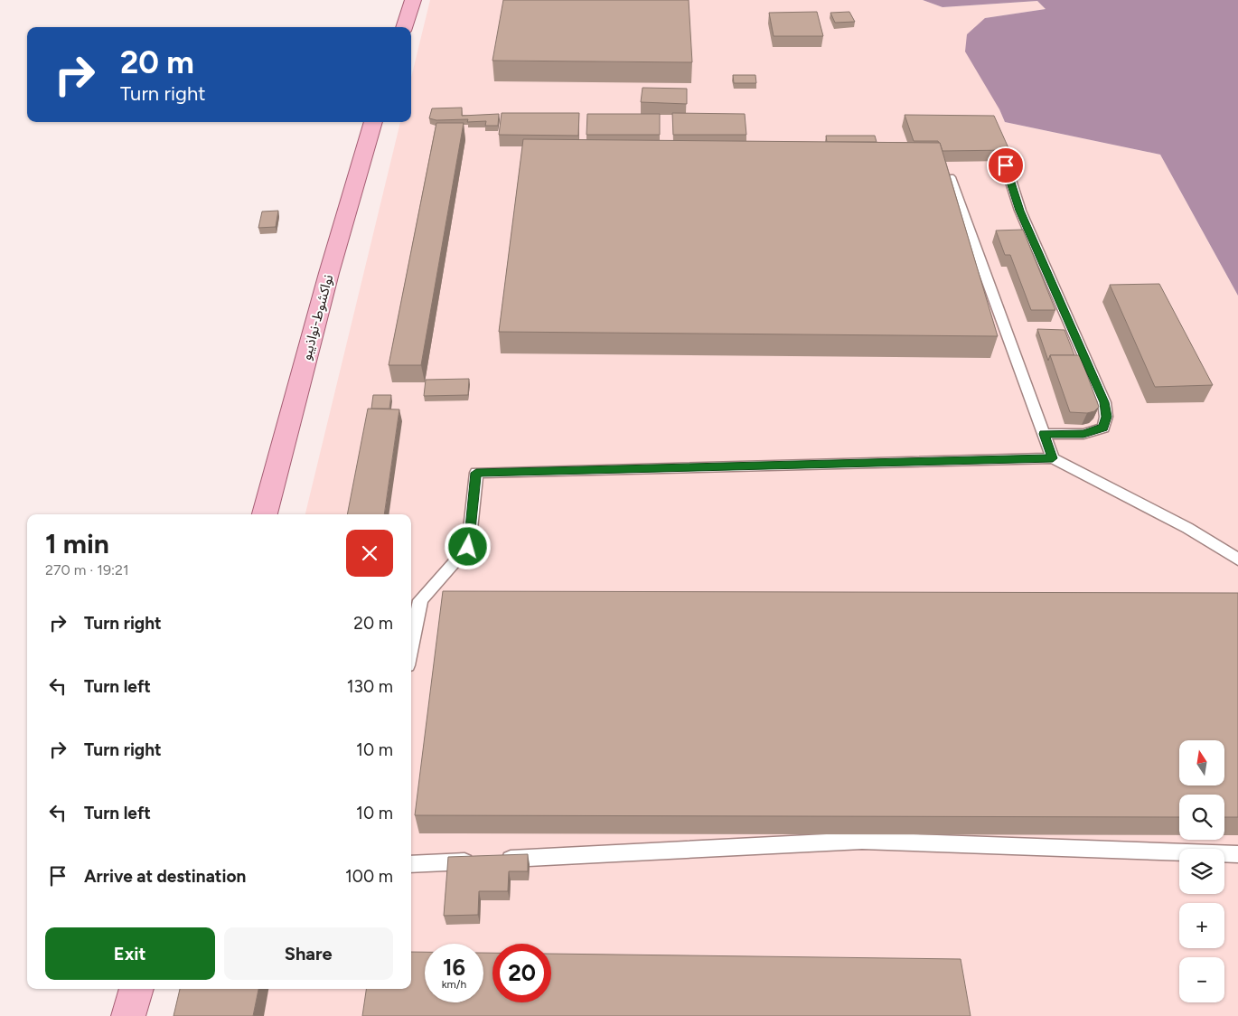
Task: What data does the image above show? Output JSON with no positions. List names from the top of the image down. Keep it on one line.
{"streets":{"main road":["نواكشوط-نواذيبو"]},"north":"top","page":{"turn":["20 m","Turn right"],"heading":["1 min","270 m · 19:21"],"list":[{"name":"Turn right","value":"20 m"},{"name":"Turn left","value":"130 m"},{"name":"Turn right","value":"10 m"},{"name":"Turn left","value":"10 m"},{"name":"Arrive at destination","value":"100 m"}],"map_buttons":["+","−"],"buttons":["Exit","Share"],"speed":"16 km/h","limit":"20"}}
